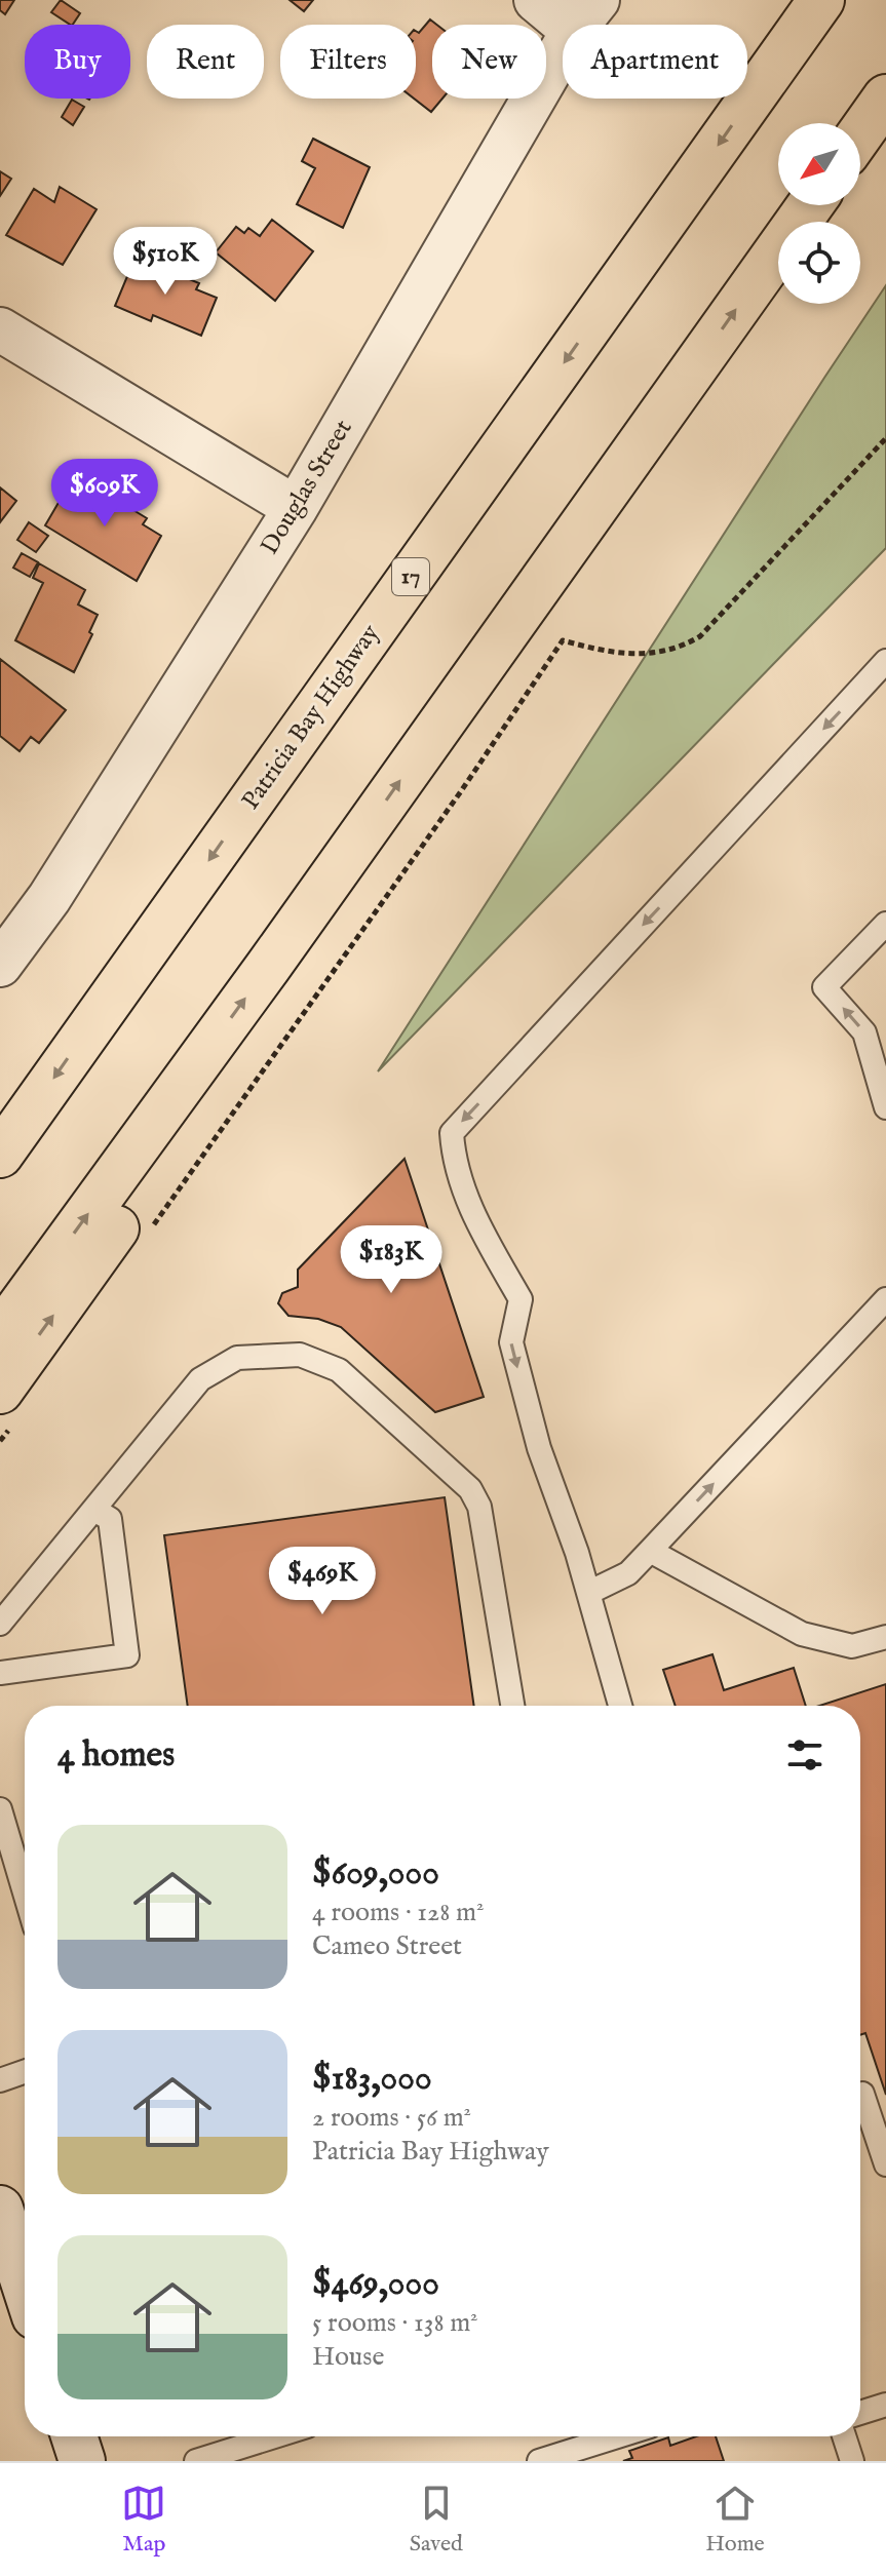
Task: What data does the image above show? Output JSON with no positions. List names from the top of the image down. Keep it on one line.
{"streets":{"highway":["17","Patricia Bay Highway"],"street":["Douglas Street"]},"north":"bottom left","page":{"chip":["Buy","Rent","Filters","New","Apartment"],"price":["$510K","$609K","$183K","$469K"],"heading":"4 homes","list":[{"name":"$609,000","note":"4 rooms · 128 m² · Cameo Street"},{"name":"$183,000","note":"2 rooms · 56 m² · Patricia Bay Highway"},{"name":"$469,000","note":"5 rooms · 138 m² · House"}],"tabs":["Map","Saved","Home"]}}
